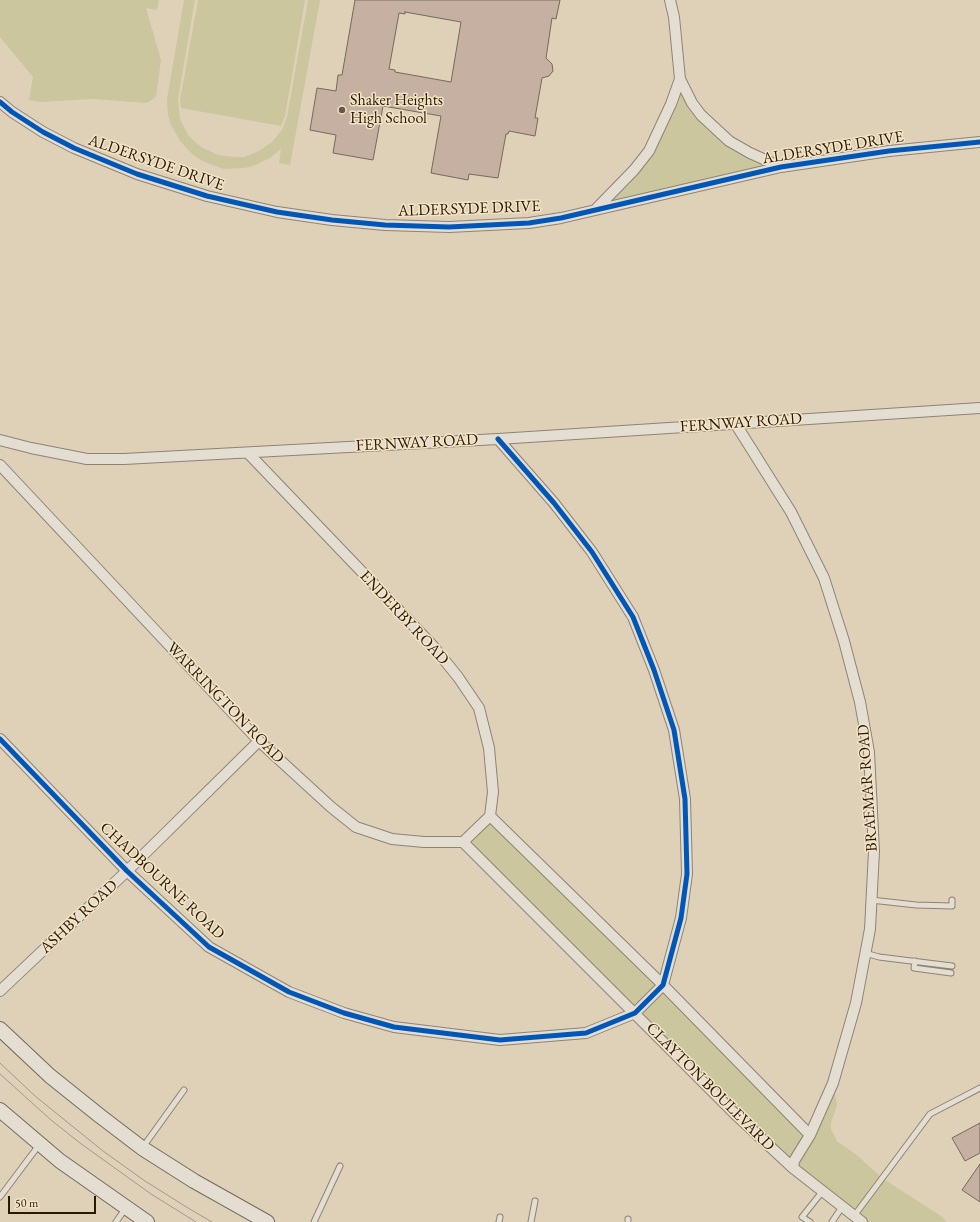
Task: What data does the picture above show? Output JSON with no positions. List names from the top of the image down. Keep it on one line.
{"streets":{"street":["ALDERSYDE DRIVE","FERNWAY ROAD","ENDERBY ROAD","WARRINGTON ROAD","BRAEMAR ROAD","CHADBOURNE ROAD","ASHBY ROAD","CLAYTON BOULEVARD"]},"crossings":[["FERNWAY ROAD","ENDERBY ROAD"],["FERNWAY ROAD","BRAEMAR ROAD"],["WARRINGTON ROAD","ASHBY ROAD"],["WARRINGTON ROAD","CLAYTON BOULEVARD"],["BRAEMAR ROAD","CLAYTON BOULEVARD"],["CHADBOURNE ROAD","ASHBY ROAD"],["CHADBOURNE ROAD","CLAYTON BOULEVARD"]],"places":["Shaker Heights High School"],"scale_bar":"50 m"}
